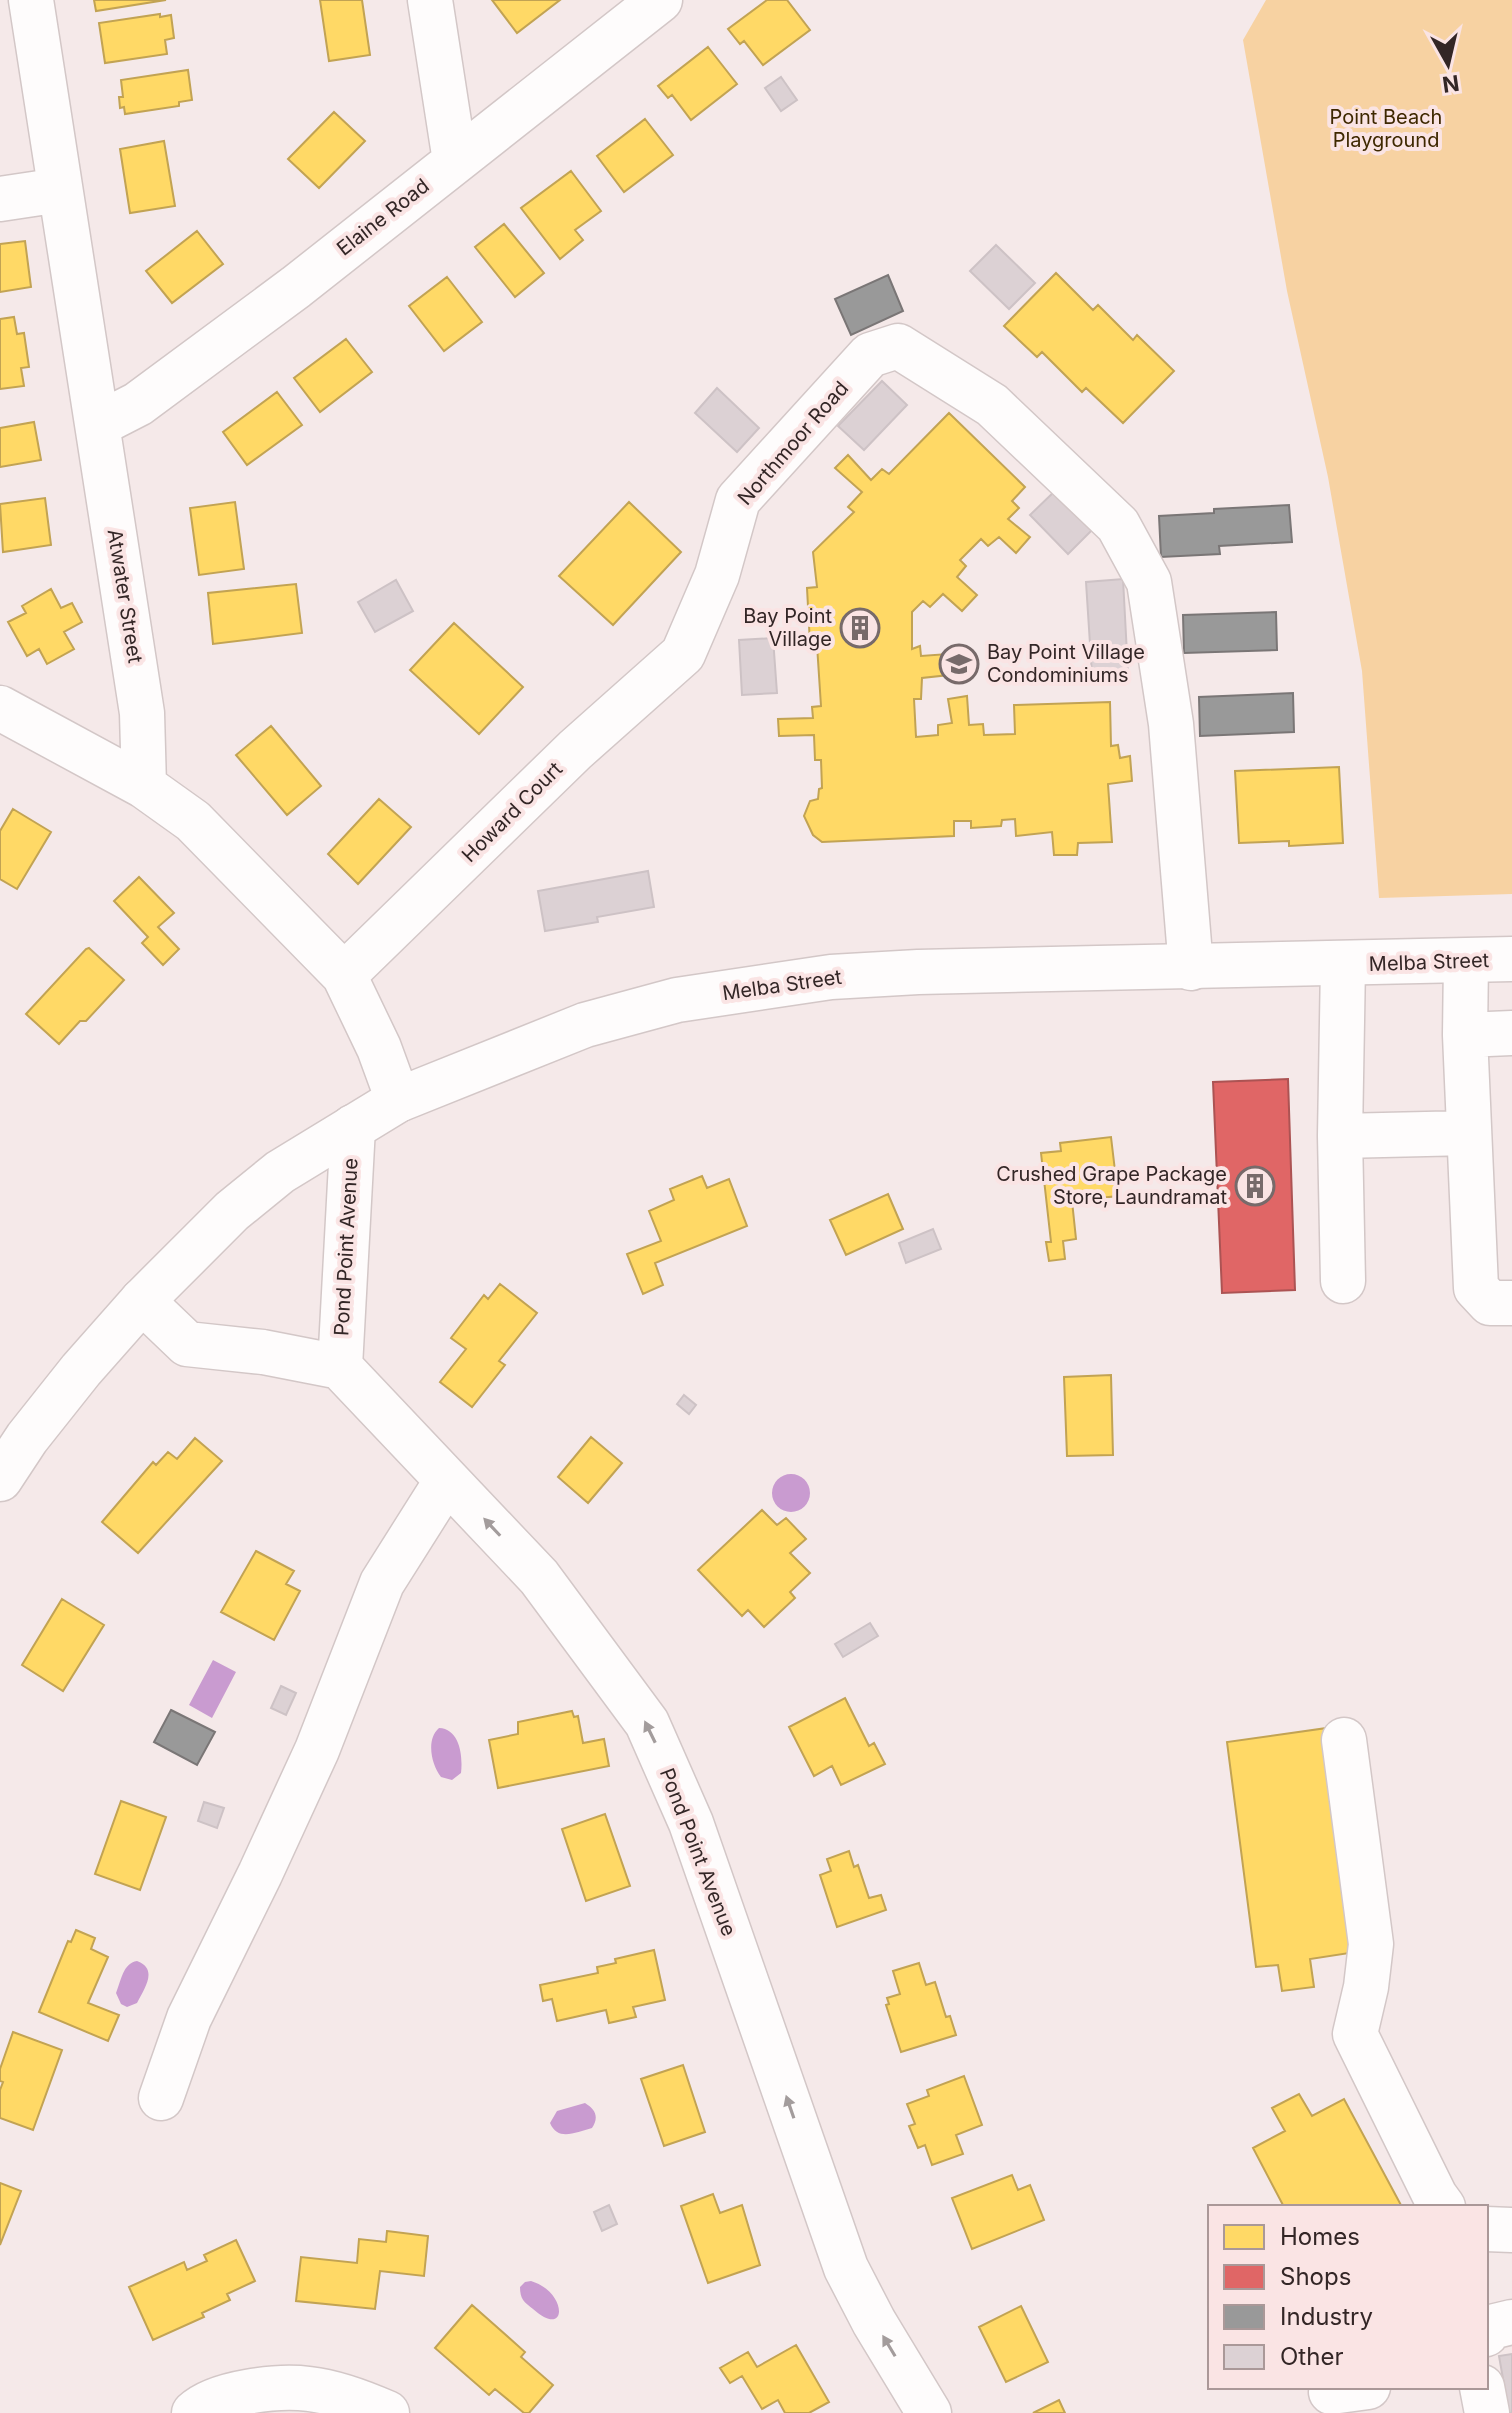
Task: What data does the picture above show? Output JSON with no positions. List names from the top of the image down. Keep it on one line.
{"streets":{"street":["Elaine Road","Northmoor Road","Atwater Street","Howard Court","Melba Street","Pond Point Avenue"]},"crossings":[["Elaine Road","Atwater Street"],["Northmoor Road","Howard Court"],["Northmoor Road","Melba Street"],["Melba Street","Pond Point Avenue"]],"one_way":["Pond Point Avenue"],"parks":["Point Beach Playground"],"places":{"building":["Bay Point Village","Crushed Grape Package Store, Laundramat"],"school or university":["Bay Point Village Condominiums"]},"legend":["Homes","Shops","Industry","Other"],"north":"bottom"}
